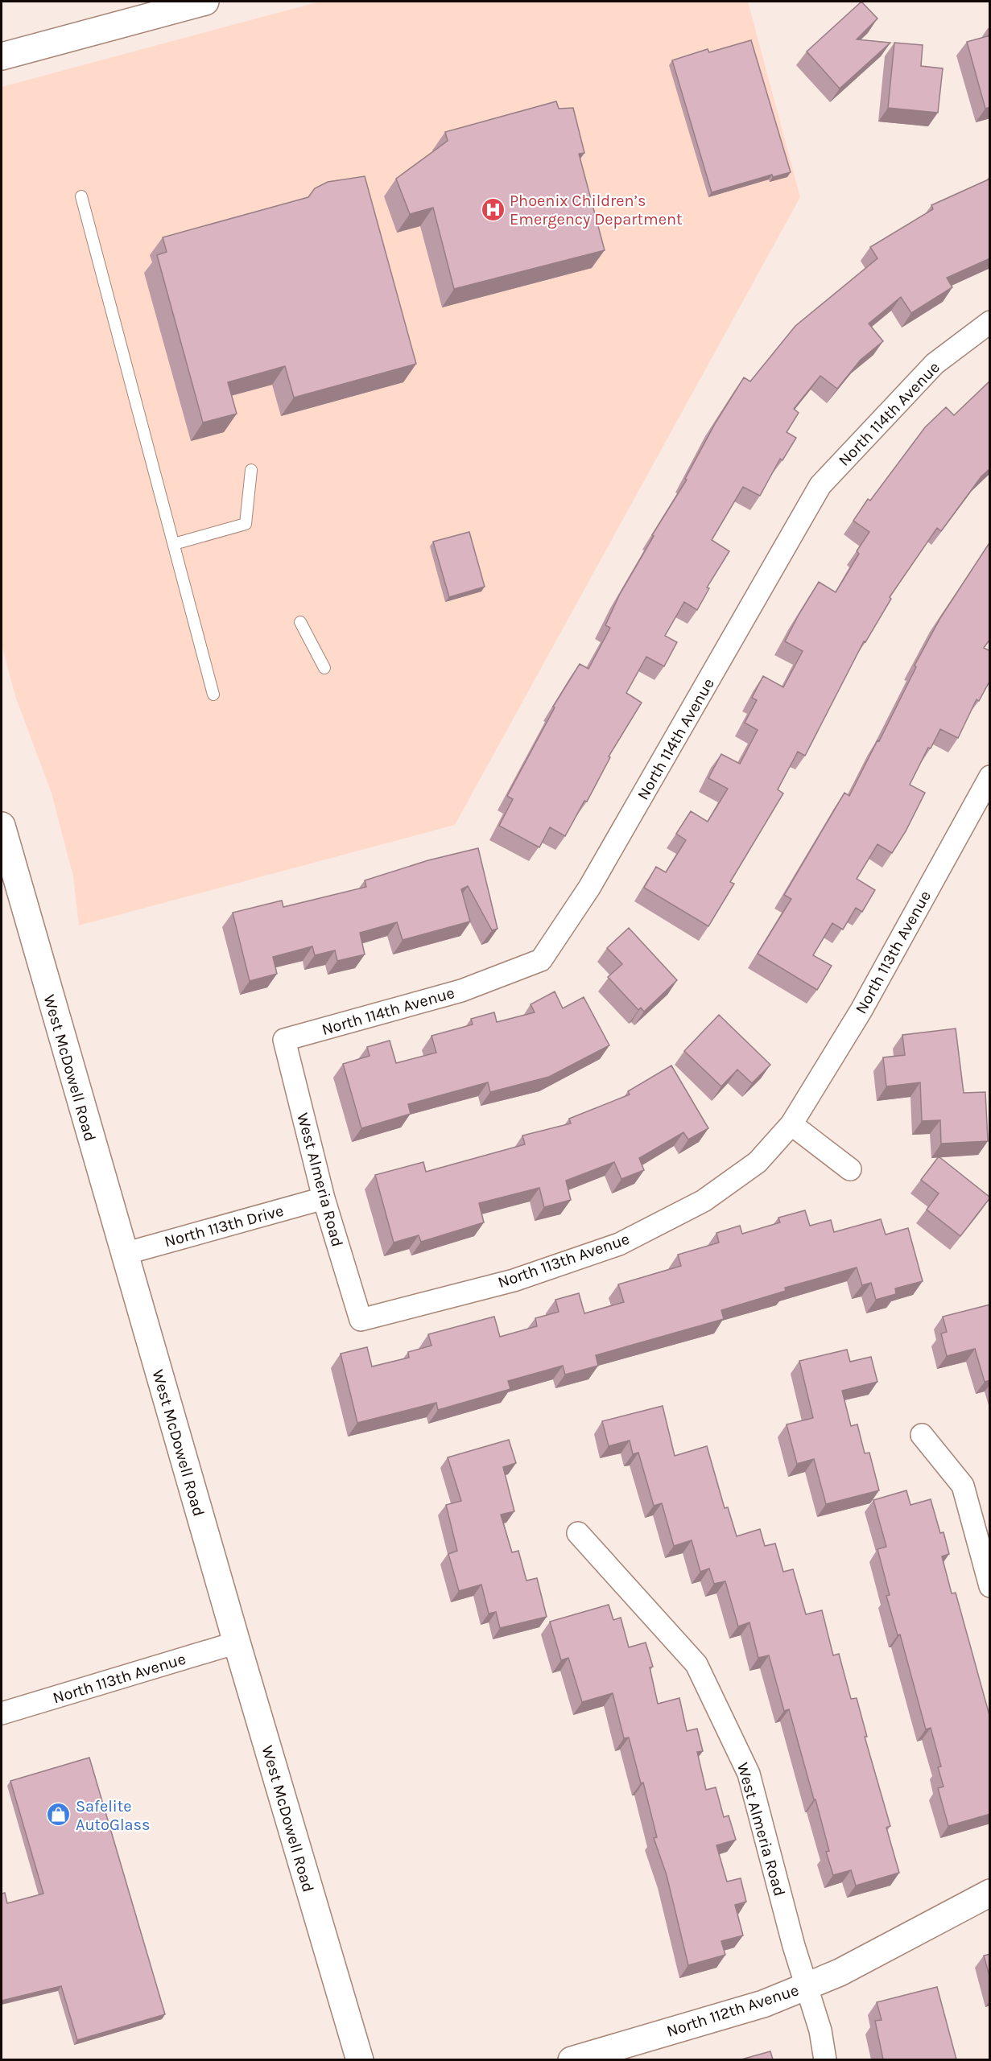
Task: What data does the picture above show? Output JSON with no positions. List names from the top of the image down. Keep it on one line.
{"streets":{"main road":["West McDowell Road","North 112th Avenue"],"street":["North 114th Avenue","North 113th Avenue","West Almeria Road","North 113th Drive"]},"crossings":[["North 114th Avenue","West Almeria Road"],["North 113th Avenue","West McDowell Road"],["North 113th Avenue","West Almeria Road"],["West McDowell Road","North 113th Drive"],["West Almeria Road","North 113th Drive"],["West Almeria Road","North 112th Avenue"]],"places":{"hospital":["Phoenix Children’s Emergency Department"],"shop":["Safelite AutoGlass"]}}
